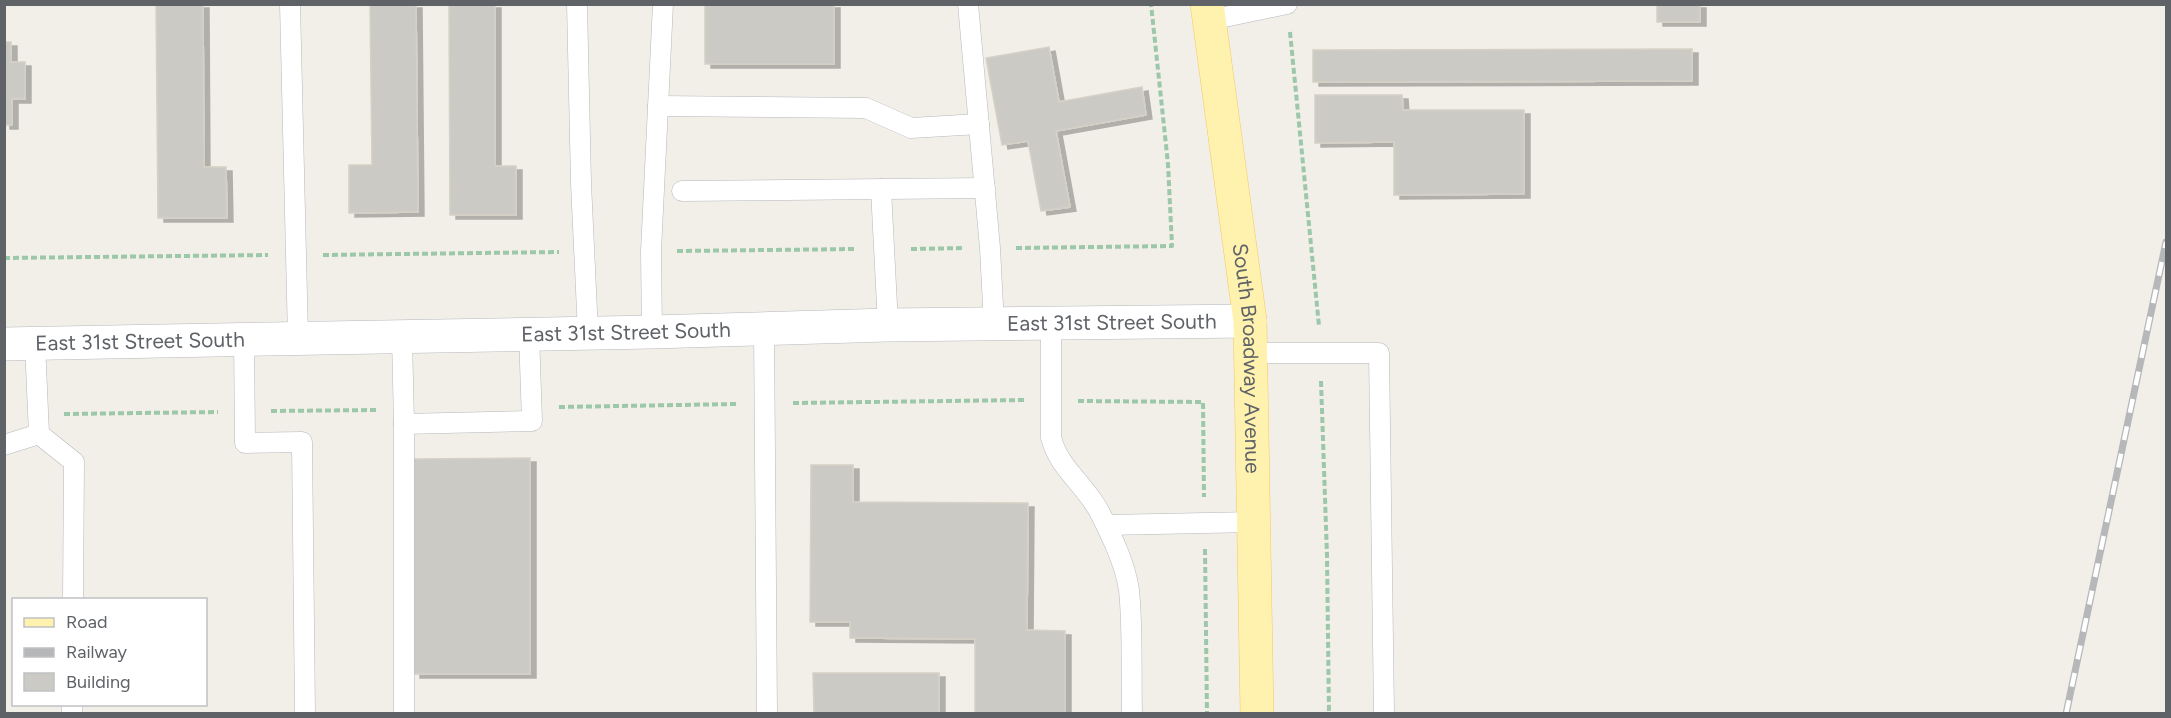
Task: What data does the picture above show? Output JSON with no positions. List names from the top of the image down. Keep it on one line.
{"streets":{"main road":["South Broadway Avenue"],"street":["East 31st Street South"]},"crossings":[["East 31st Street South","South Broadway Avenue"]],"legend":["Road","Railway","Building"]}
